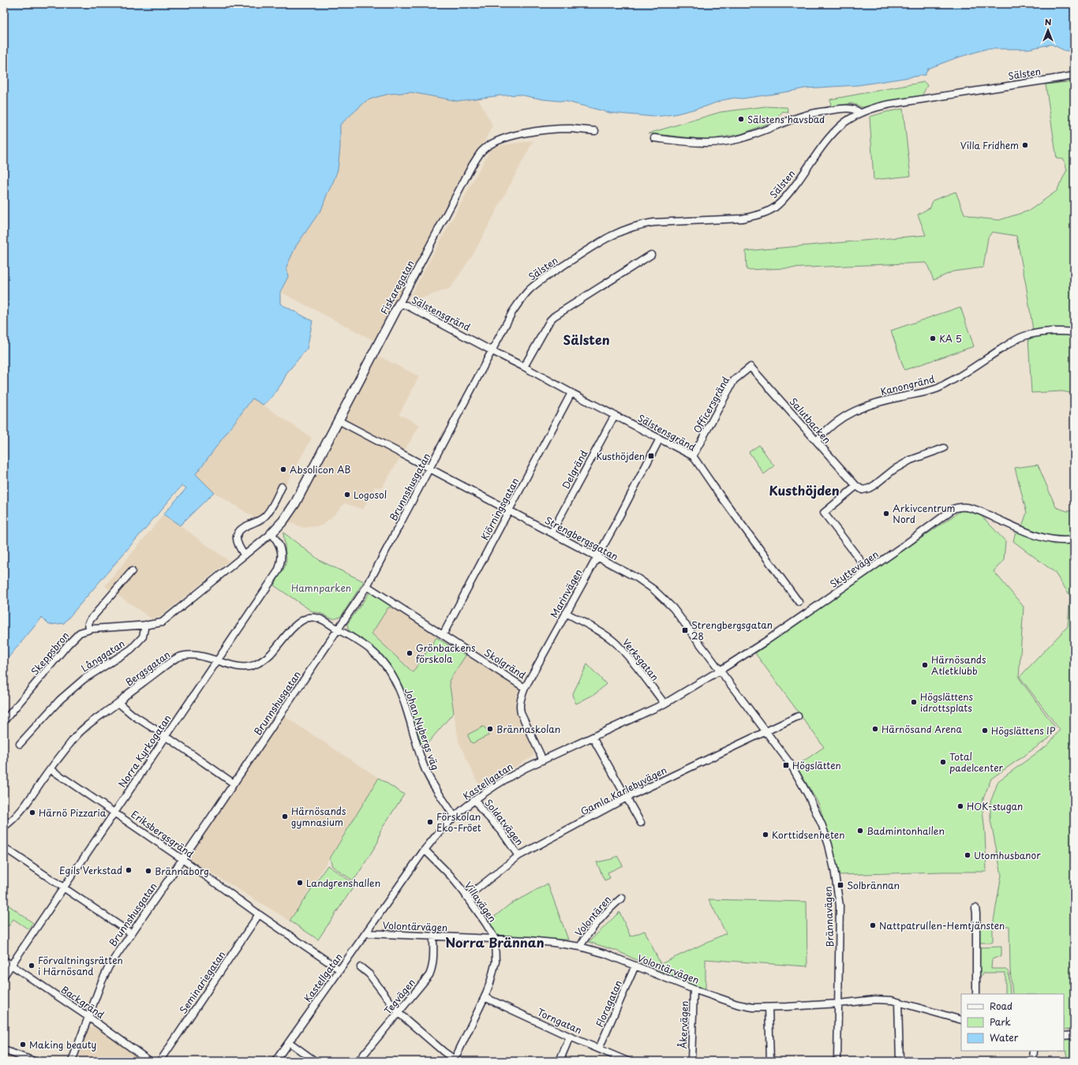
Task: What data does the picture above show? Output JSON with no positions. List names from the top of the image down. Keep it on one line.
{"streets":{"street":["Sälsten","Fiskaregatan","Sälstensgränd","Kanongränd","Officersgränd","Salutbacken","Delgränd","Brunnshusgatan","Kiörningsgatan","Strengbergsgatan","Skyttevägen","Marinvägen","Skeppsbron","Långgatan","Verksgatan","Skolgränd","Bergsgatan","Johan Nybergs väg","Norra Kyrkogatan","Kastellgatan","Gamla Karlebyvägen","Soldatvägen","Eriksbergsgränd","Villavägen","Volontären","Brännavägen","Volontärvägen","Seminariegatan","Tegvägen","Backgränd","Floragatan","Torngatan","Åkervägen"]},"crossings":[["Sälsten","Sälstensgränd"],["Sälsten","Brunnshusgatan"],["Fiskaregatan","Sälstensgränd"],["Fiskaregatan","Strengbergsgatan"],["Fiskaregatan","Norra Kyrkogatan"],["Sälstensgränd","Officersgränd"],["Sälstensgränd","Delgränd"],["Sälstensgränd","Brunnshusgatan"],["Sälstensgränd","Kiörningsgatan"],["Sälstensgränd","Marinvägen"],["Kanongränd","Salutbacken"],["Officersgränd","Salutbacken"],["Delgränd","Strengbergsgatan"],["Brunnshusgatan","Strengbergsgatan"],["Brunnshusgatan","Skolgränd"],["Brunnshusgatan","Bergsgatan"],["Brunnshusgatan","Johan Nybergs väg"],["Brunnshusgatan","Eriksbergsgränd"],["Brunnshusgatan","Backgränd"],["Kiörningsgatan","Strengbergsgatan"],["Kiörningsgatan","Skolgränd"],["Strengbergsgatan","Skyttevägen"],["Strengbergsgatan","Marinvägen"],["Strengbergsgatan","Kastellgatan"],["Strengbergsgatan","Gamla Karlebyvägen"],["Strengbergsgatan","Brännavägen"],["Skyttevägen","Kastellgatan"],["Marinvägen","Verksgatan"],["Marinvägen","Skolgränd"],["Marinvägen","Kastellgatan"],["Verksgatan","Kastellgatan"],["Bergsgatan","Johan Nybergs väg"],["Bergsgatan","Norra Kyrkogatan"],["Bergsgatan","Eriksbergsgränd"],["Johan Nybergs väg","Kastellgatan"],["Norra Kyrkogatan","Eriksbergsgränd"],["Norra Kyrkogatan","Backgränd"],["Kastellgatan","Soldatvägen"],["Kastellgatan","Eriksbergsgränd"],["Kastellgatan","Villavägen"],["Kastellgatan","Volontärvägen"],["Gamla Karlebyvägen","Soldatvägen"],["Gamla Karlebyvägen","Villavägen"],["Gamla Karlebyvägen","Brännavägen"],["Eriksbergsgränd","Seminariegatan"],["Villavägen","Volontärvägen"],["Villavägen","Torngatan"],["Volontären","Volontärvägen"],["Brännavägen","Volontärvägen"],["Volontärvägen","Tegvägen"],["Volontärvägen","Floragatan"],["Volontärvägen","Åkervägen"],["Floragatan","Torngatan"]],"districts":["Sälsten","Kusthöjden","Norra Brännan"],"parks":["Hamnparken"],"places":{"other":["Sälstens havsbad","Villa Fridhem","KA 5","Absolicon AB","Logosol","Arkivcentrum Nord","Grönbackens förskola","Härnösands Atletklubb","Högslättens idrottsplats","Brännaskolan","Härnösand Arena","Högslättens IP","Total padelcenter","HOK-stugan","Härnö Pizzaria","Härnösands gymnasium","Förskolan Eko-Fröet","Badmintonhallen","Korttidsenheten","Utomhusbanor","Egils Verkstad","Brännaborg","Landgrenshallen","Nattpatrullen-Hemtjänsten","Förvaltningsrätten i Härnösand","Making beauty"],"transit":["Kusthöjden","Strengbergsgatan 28","Högslätten","Solbrännan"]},"legend":["Road","Park","Water"],"north":"top"}
